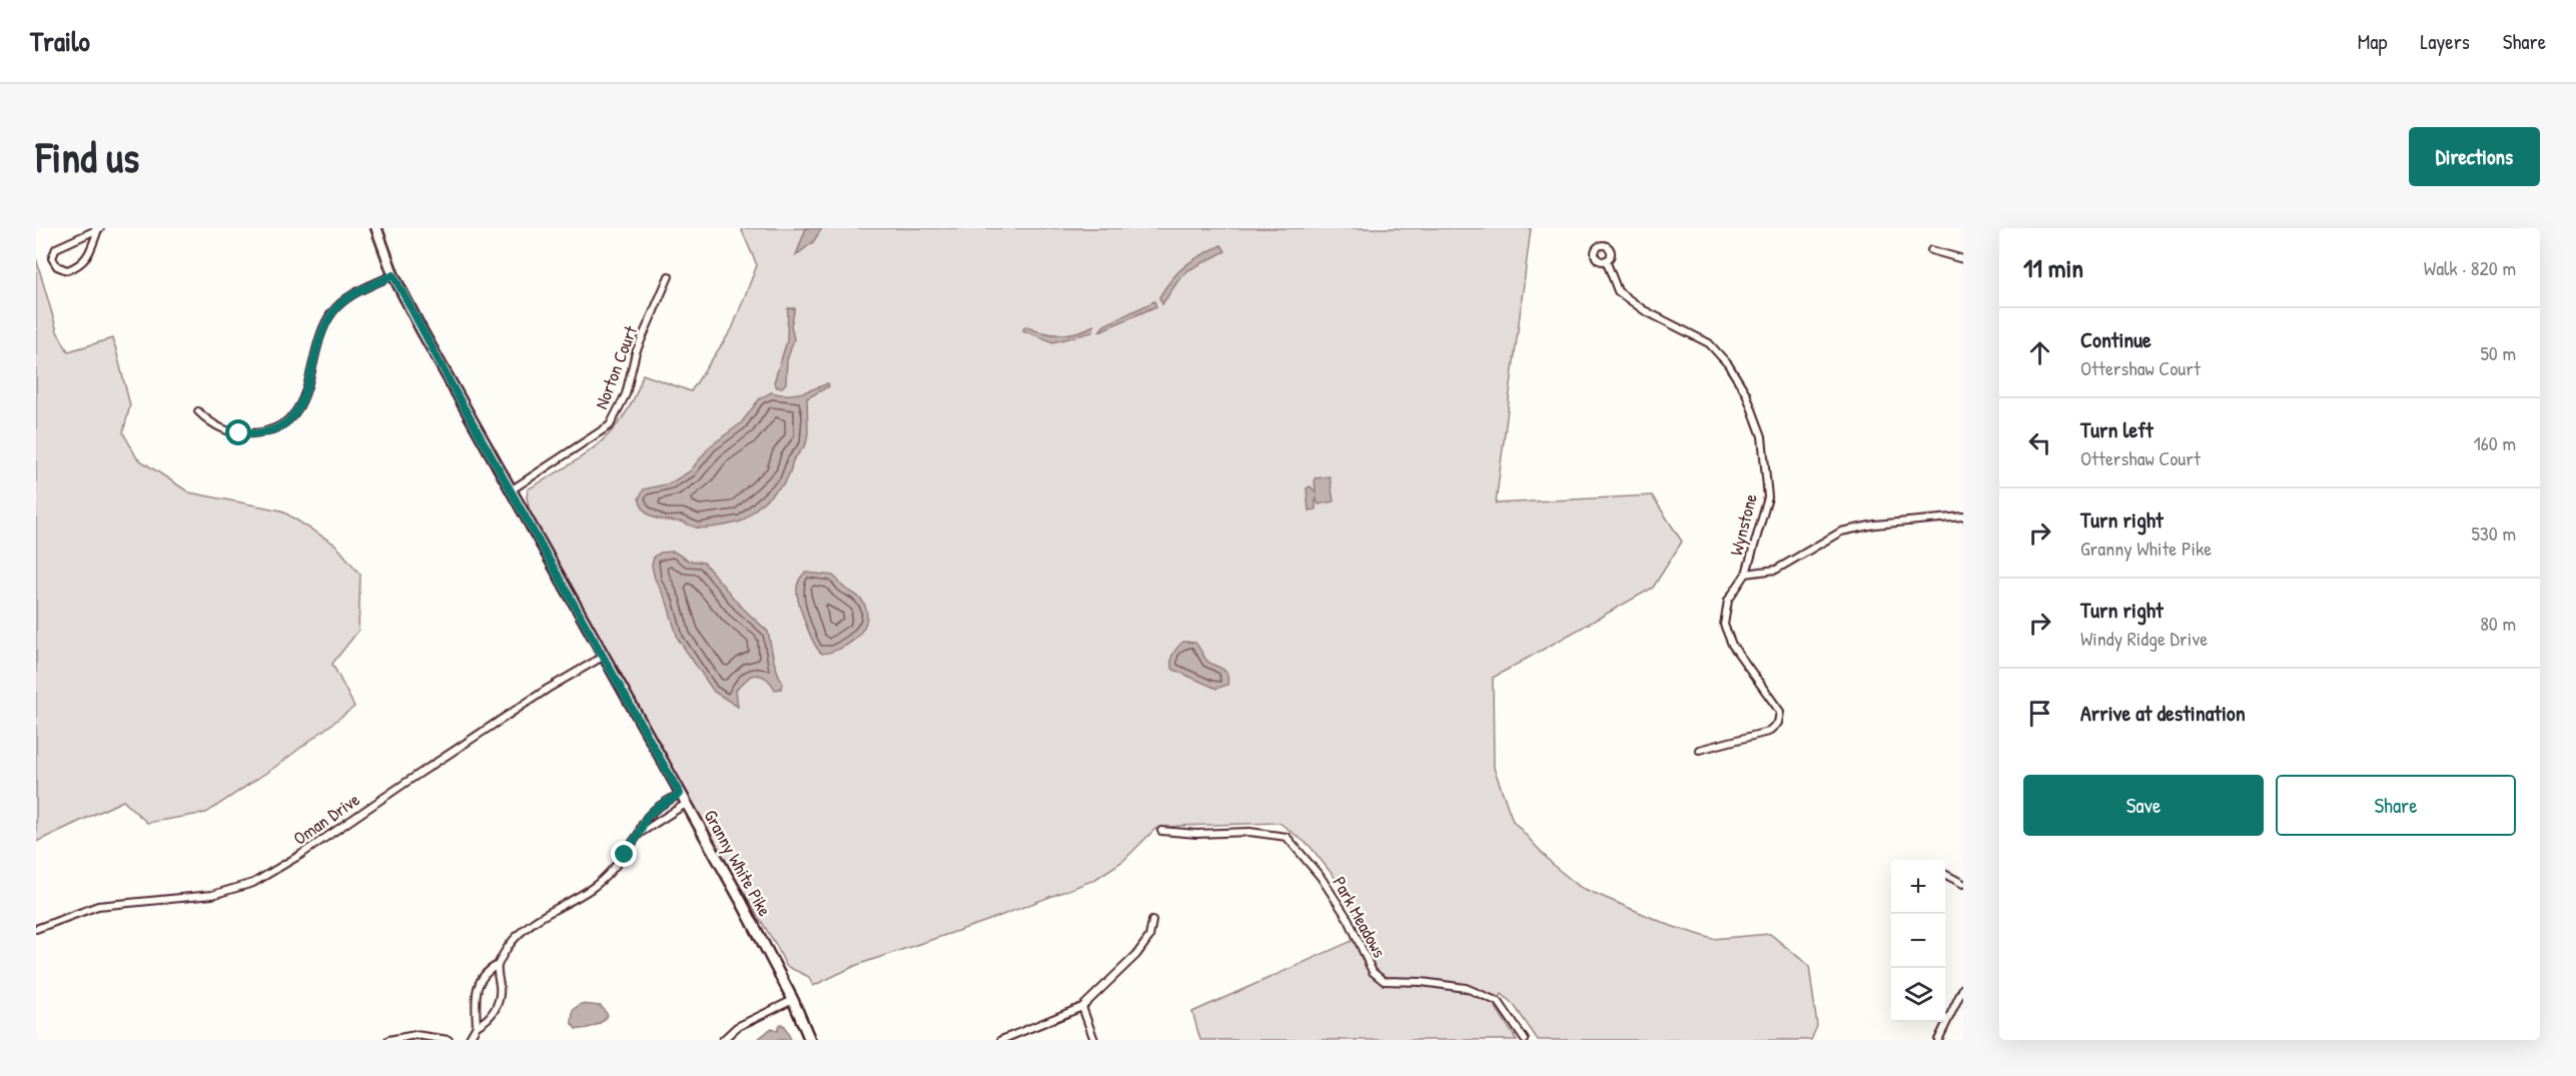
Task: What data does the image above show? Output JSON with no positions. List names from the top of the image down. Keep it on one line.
{"streets":{"main road":["Granny White Pike"],"street":["Norton Court","Wynstone","Oman Drive","Park Meadows"]},"crossings":[["Norton Court","Granny White Pike"],["Oman Drive","Granny White Pike"]],"page":{"header":"Trailo","nav":["Map","Layers","Share"],"buttons":["Directions",["Save","Share"]],"title":"Find us","heading":["11 min","Walk · 820 m"],"list":[["Continue","Ottershaw Court","50 m"],["Turn left","Ottershaw Court","160 m"],["Turn right","Granny White Pike","530 m"],["Turn right","Windy Ridge Drive","80 m"],"Arrive at destination"],"map_buttons":["+","−"]}}
